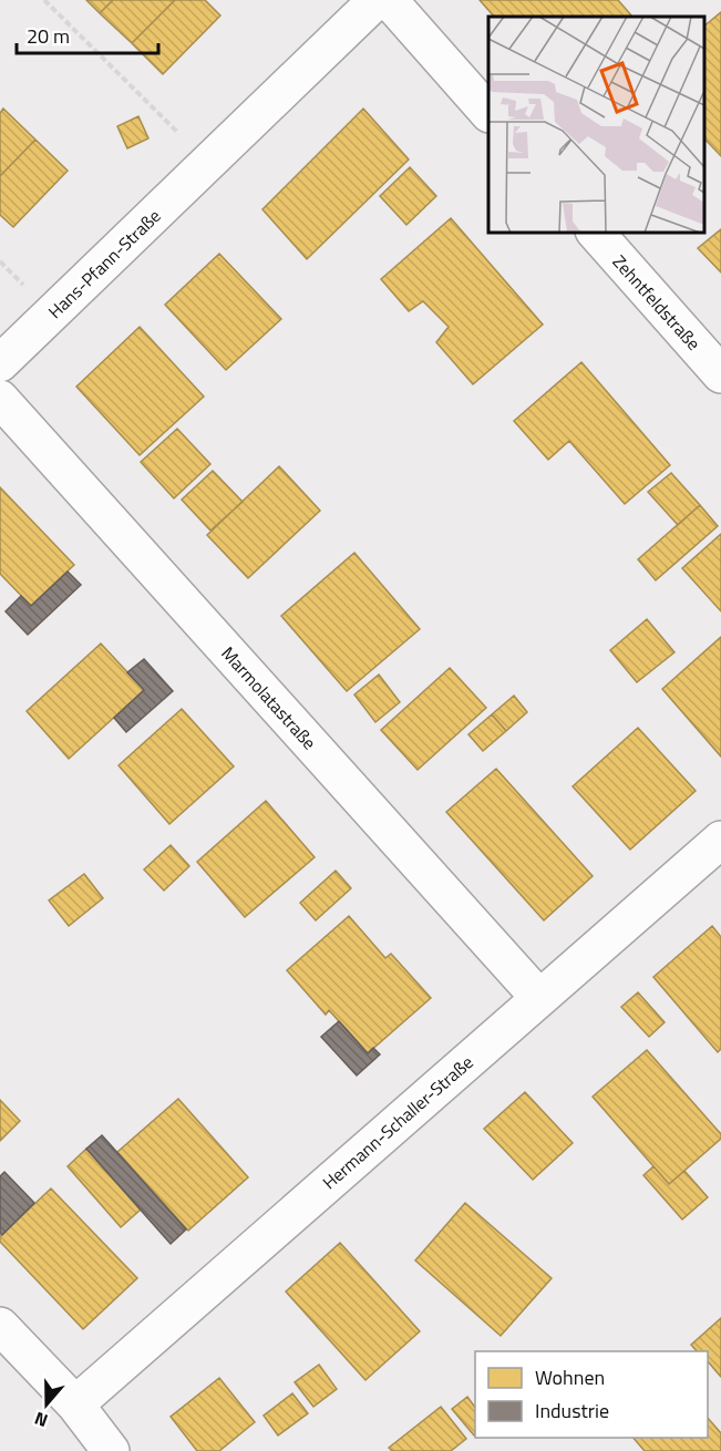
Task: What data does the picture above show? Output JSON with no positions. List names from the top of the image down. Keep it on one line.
{"streets":{"street":["Hans-Pfann-Straße","Zehntfeldstraße","Marmolatastraße","Hermann-Schaller-Straße"]},"crossings":[["Marmolatastraße","Hermann-Schaller-Straße"]],"legend":["Wohnen","Industrie"],"scale_bar":"20 m","north":"bottom"}
